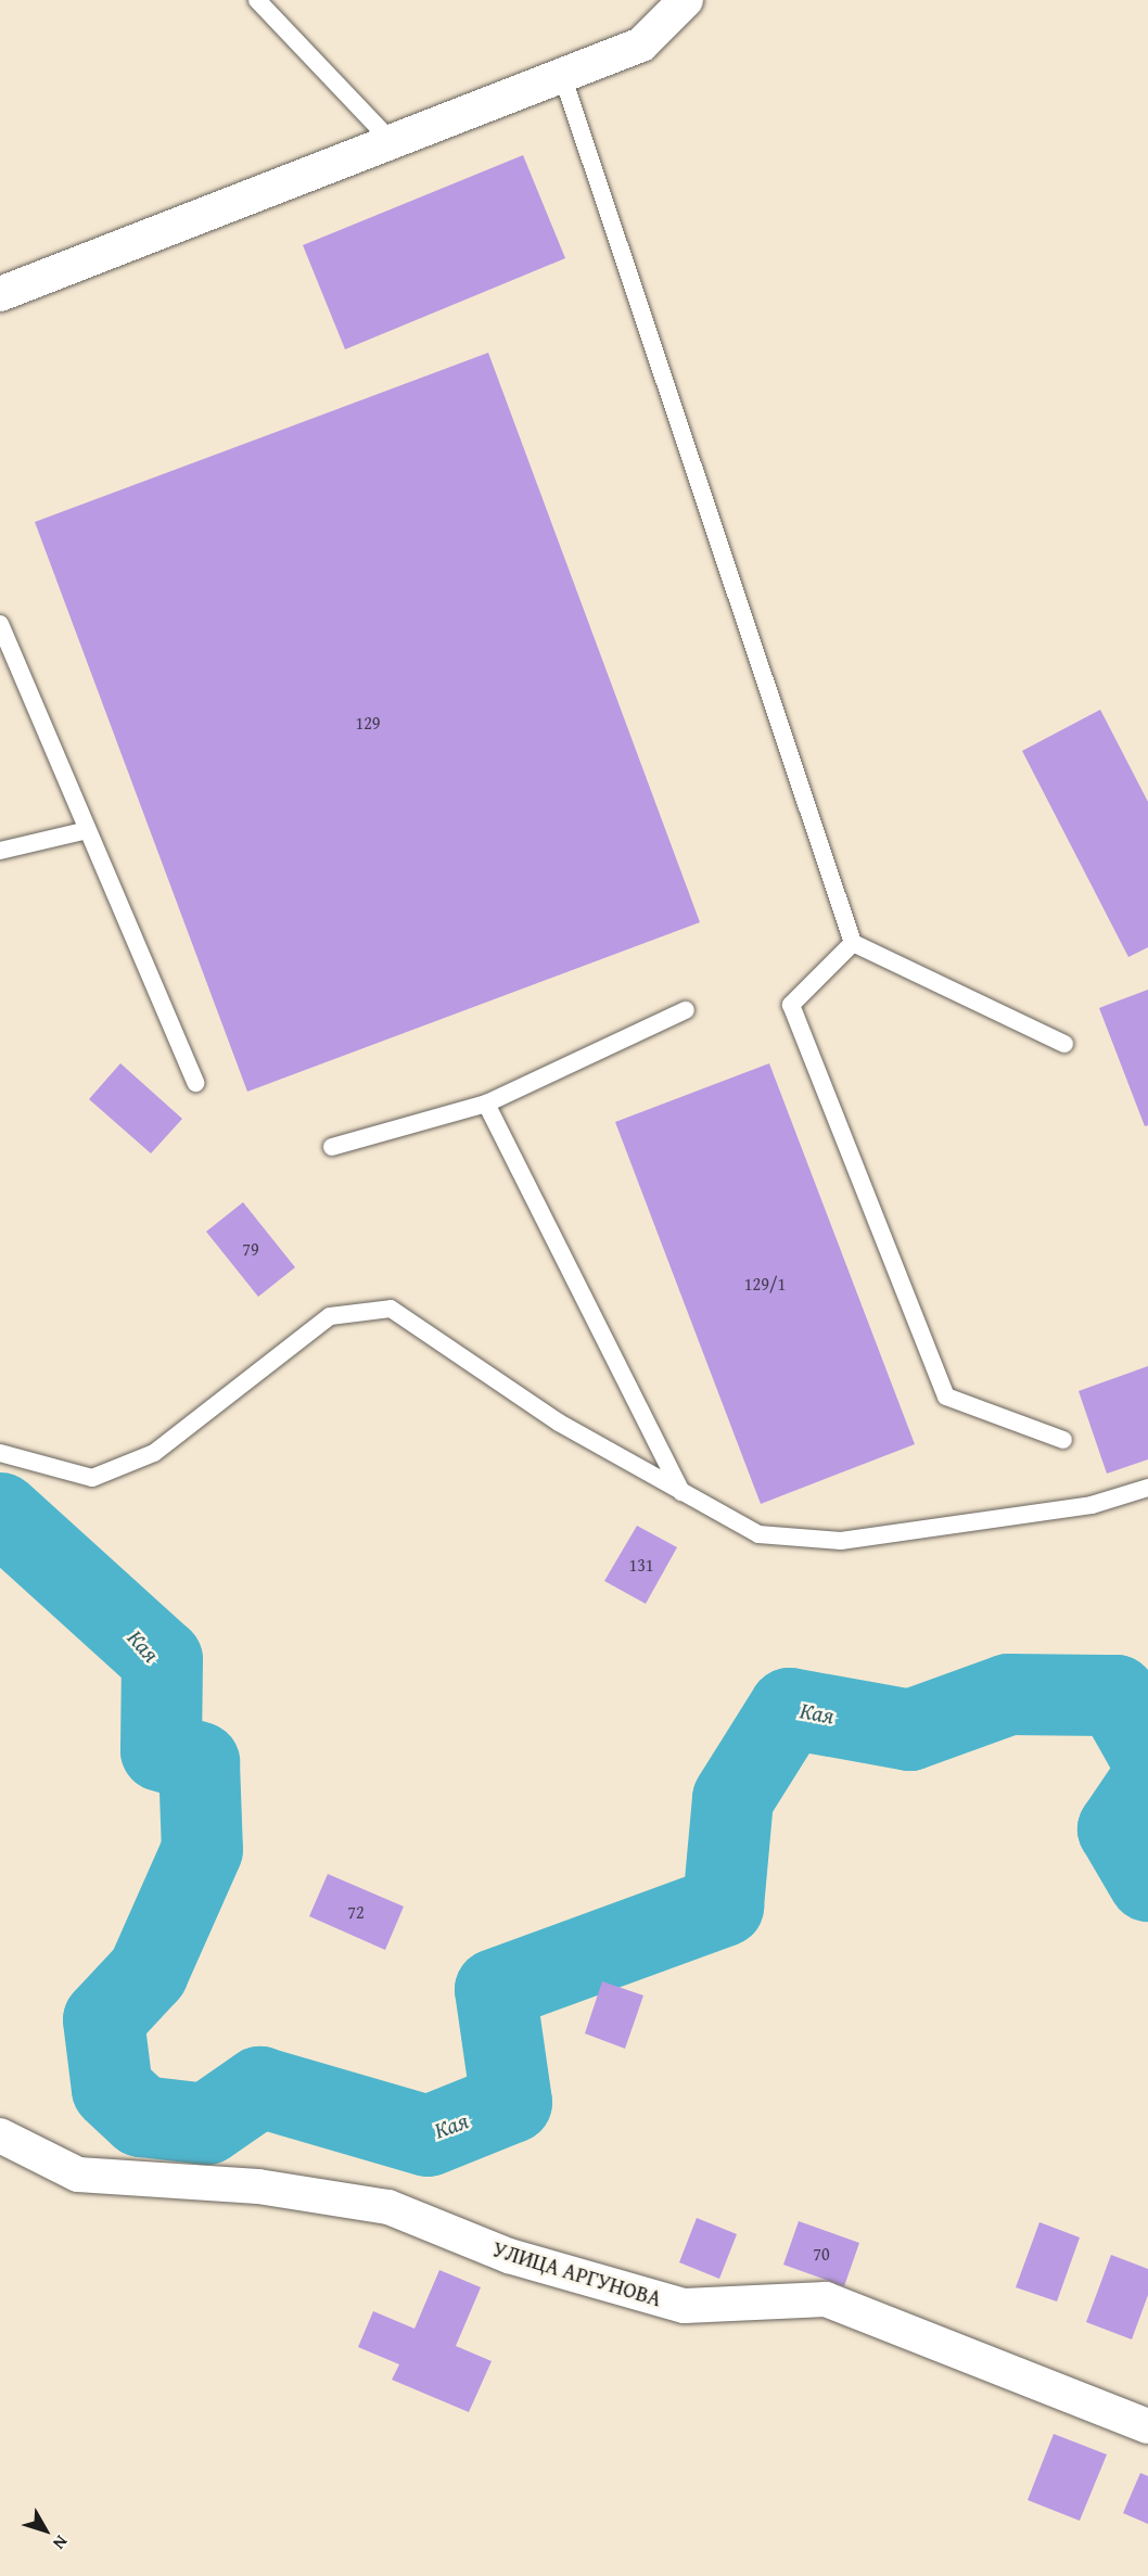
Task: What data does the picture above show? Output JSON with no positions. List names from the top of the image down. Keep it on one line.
{"streets":{"street":["УЛИЦА АРГУНОВА"]},"water":["Кая"],"house_numbers":["129","79","129/1","131","72","70"],"north":"bottom right"}
